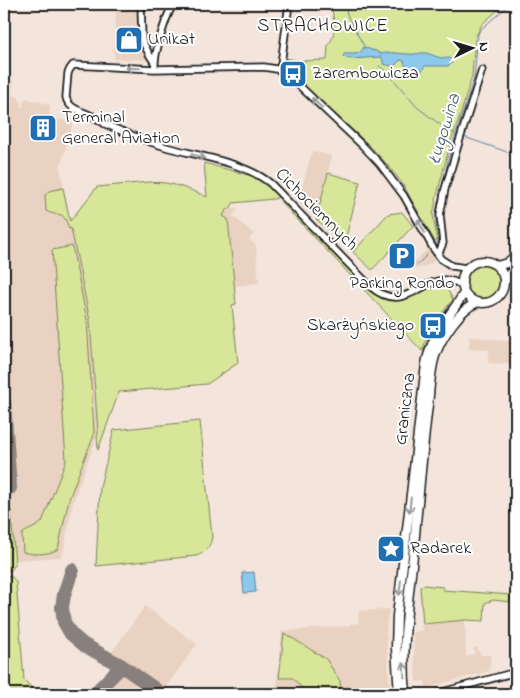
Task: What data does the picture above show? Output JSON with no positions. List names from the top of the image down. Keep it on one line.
{"streets":{"main road":["Graniczna"],"street":["Cichociemnych"]},"crossings":[["Cichociemnych","Graniczna"]],"districts":["STRACHOWICE"],"water":["Ługowina"],"places":{"shop":["Unikat"],"bus stop":["Zarembowicza","Skarżyńskiego"],"building":["Terminal General Aviation"],"parking":["Parking Rondo"],"place":["Radarek"]},"north":"right"}
